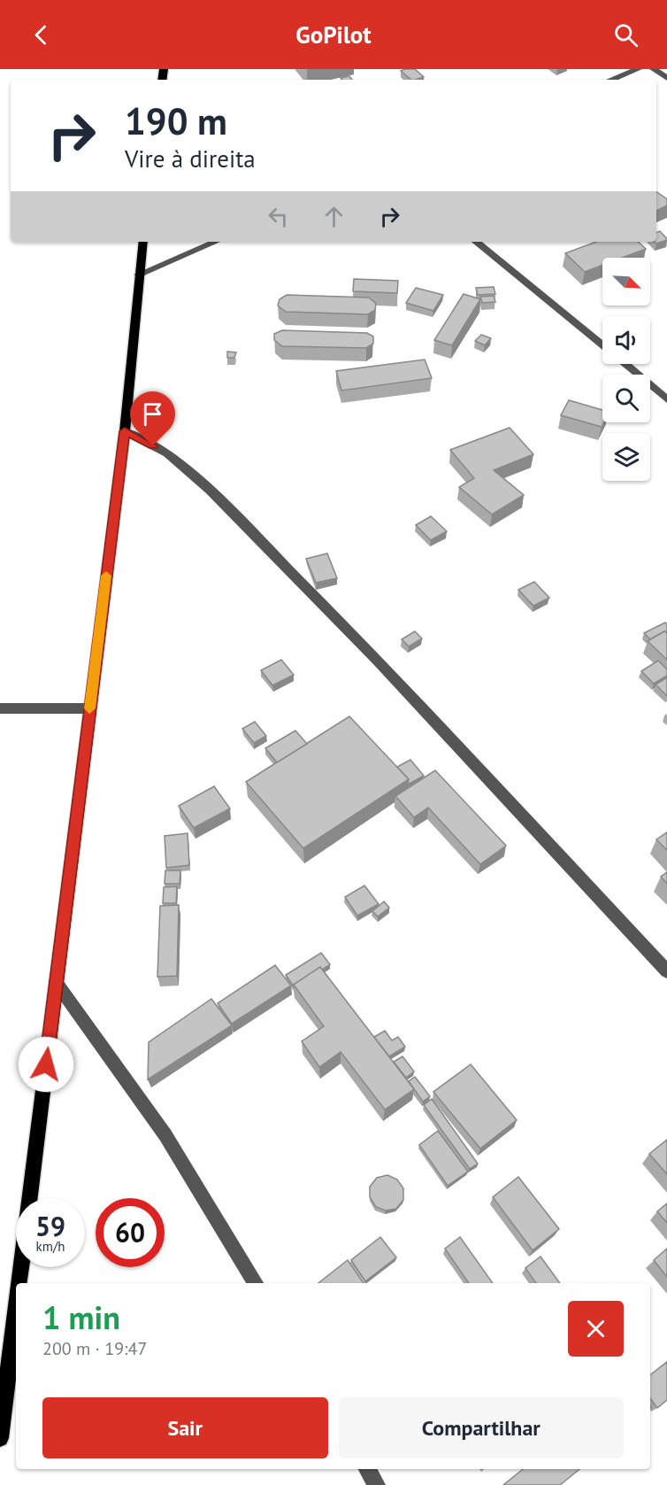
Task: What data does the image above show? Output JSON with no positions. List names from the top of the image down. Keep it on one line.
{"north":"bottom right","page":{"header":"GoPilot","turn":["190 m","Vire à direita"],"speed":"59 km/h","limit":"60","heading":["1 min","200 m · 19:47"],"buttons":["Sair","Compartilhar"]}}
